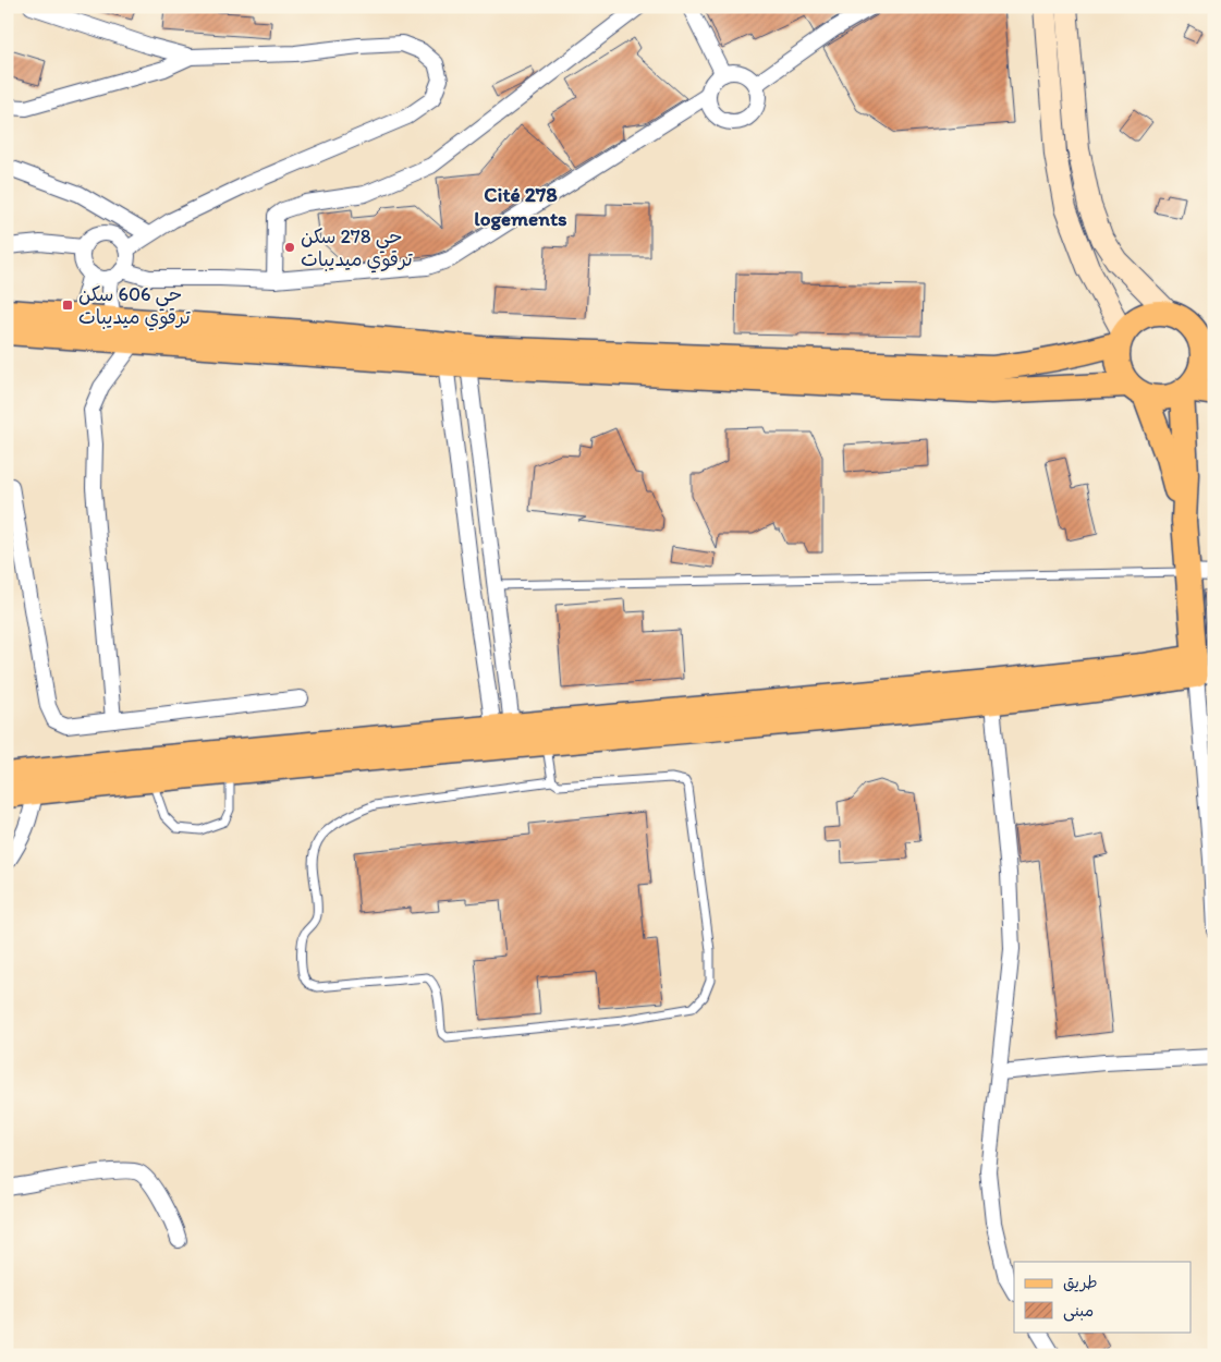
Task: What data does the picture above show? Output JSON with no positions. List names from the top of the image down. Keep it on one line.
{"districts":["Cité 278 logements"],"places":{"other":["حي 278 سكن ترقوي ميديبات"],"transit":["حي 606 سكن ترقوي ميديبات"]},"legend":["طريق","مبنى"]}
